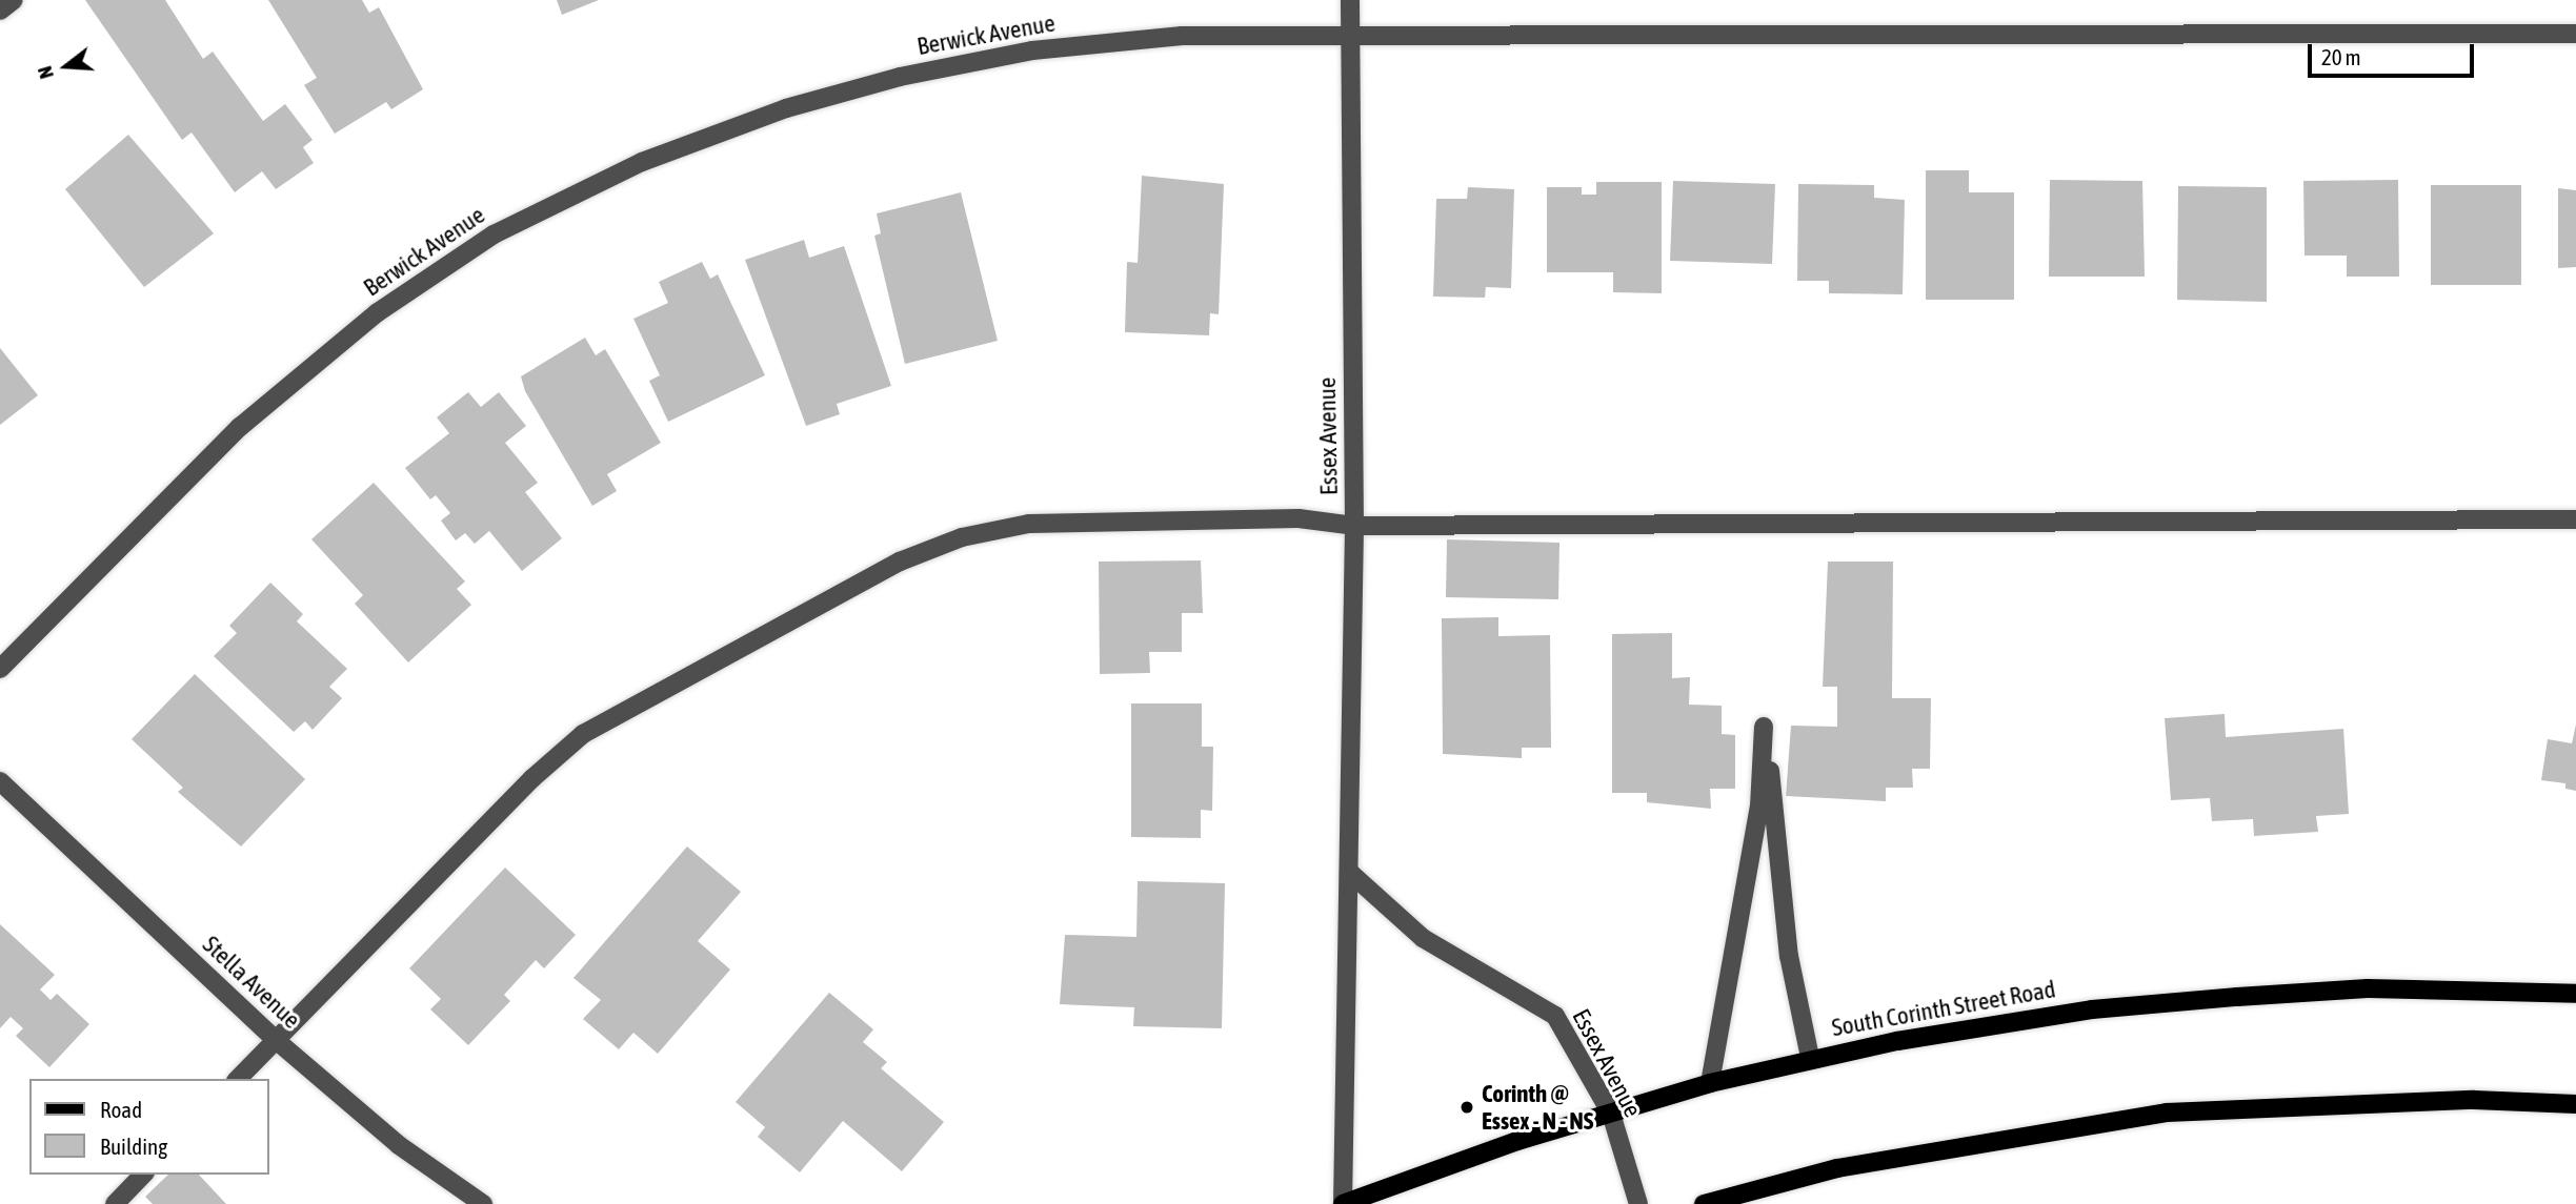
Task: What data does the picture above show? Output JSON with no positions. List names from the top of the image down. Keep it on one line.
{"streets":{"main road":["South Corinth Street Road"],"street":["Berwick Avenue","Essex Avenue","Stella Avenue"]},"crossings":[["Berwick Avenue","Essex Avenue"],["Essex Avenue","South Corinth Street Road"]],"places":["Corinth @ Essex - N - NS"],"legend":["Road","Building"],"scale_bar":"20 m","north":"left"}
